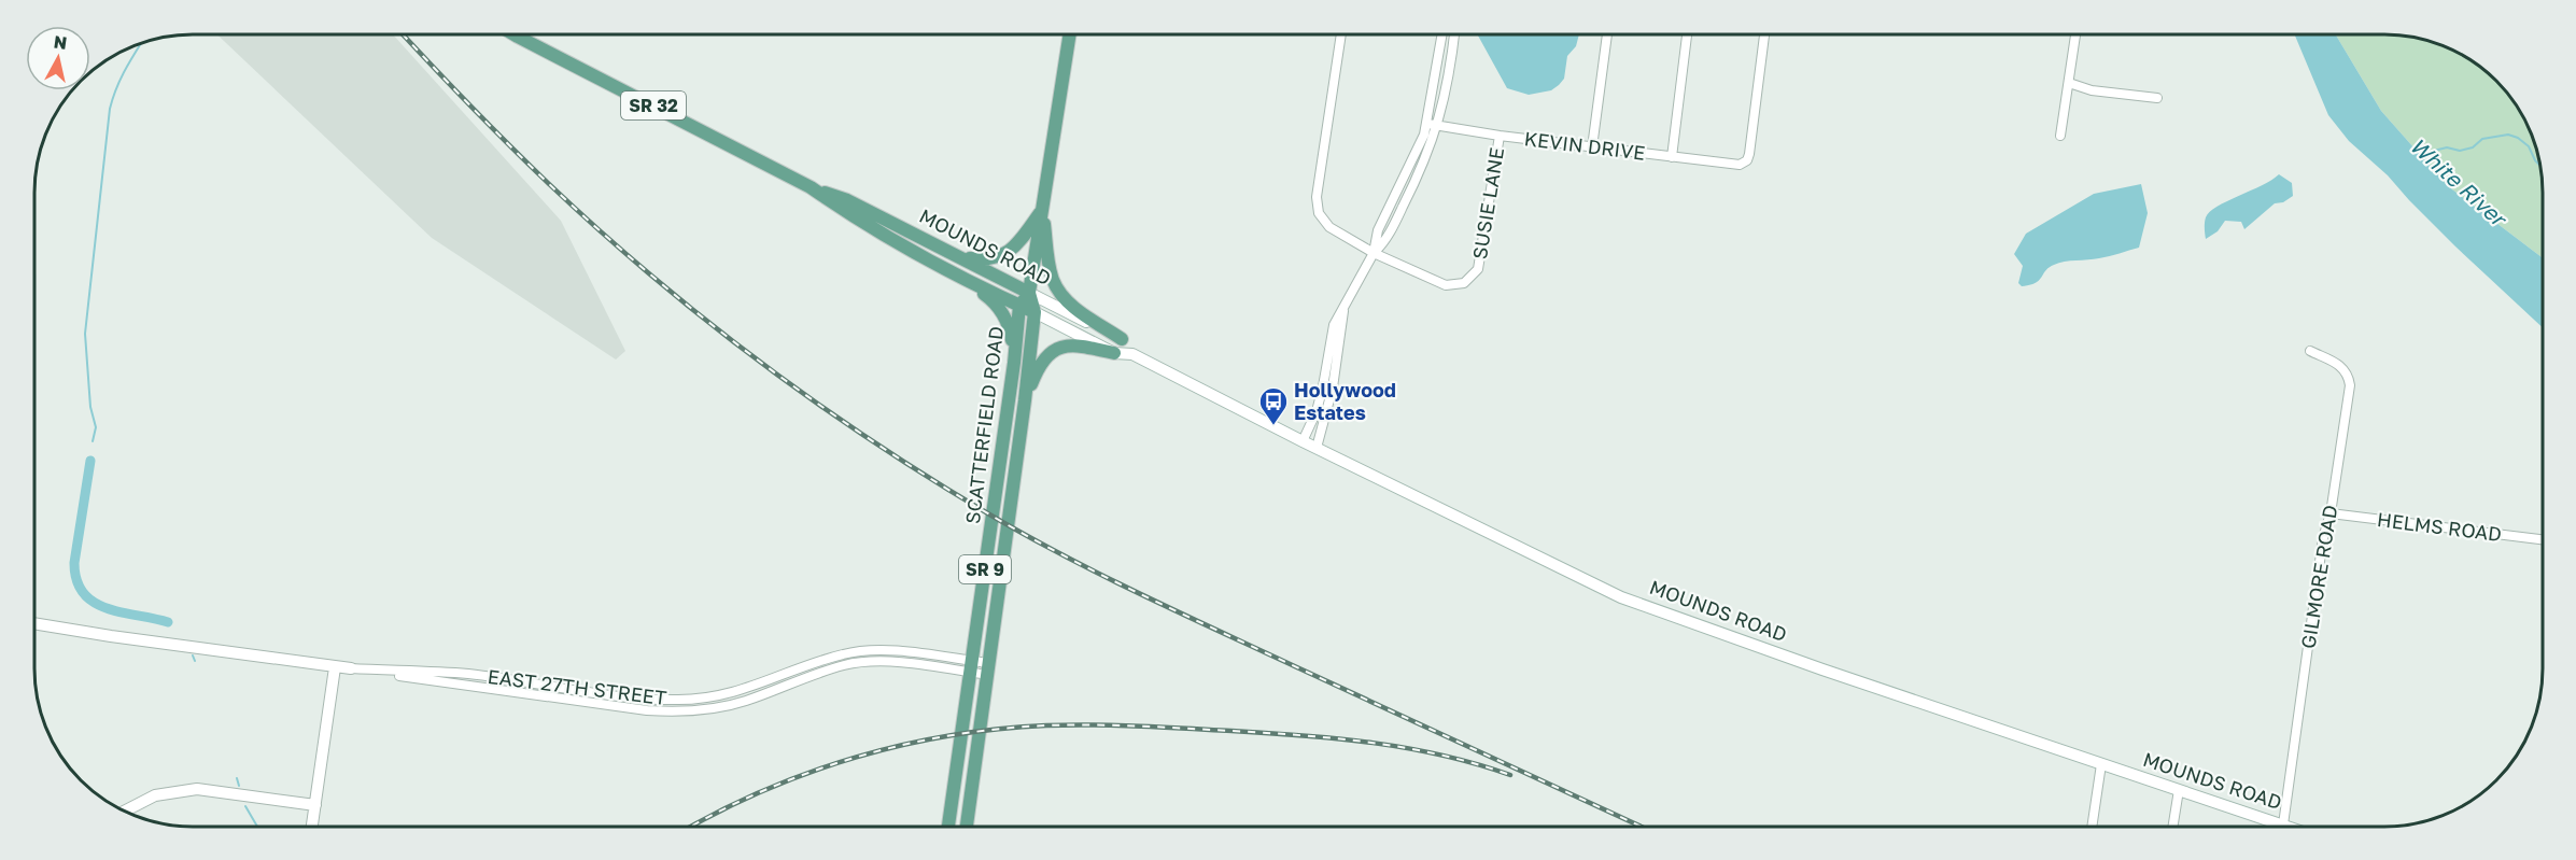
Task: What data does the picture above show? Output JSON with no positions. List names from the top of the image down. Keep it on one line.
{"streets":{"main road":["SR 32","MOUNDS ROAD","SCATTERFIELD ROAD","SR 9","EAST 27TH STREET"],"street":["KEVIN DRIVE","SUSIE LANE","HELMS ROAD","GILMORE ROAD"]},"crossings":[["SR 32","MOUNDS ROAD"],["SR 32","SCATTERFIELD ROAD"],["KEVIN DRIVE","SUSIE LANE"],["MOUNDS ROAD","SCATTERFIELD ROAD"],["MOUNDS ROAD","GILMORE ROAD"],["SCATTERFIELD ROAD","EAST 27TH STREET"],["HELMS ROAD","GILMORE ROAD"]],"water":["White River"],"places":{"bus stop":["Hollywood Estates"]},"north":"top"}
